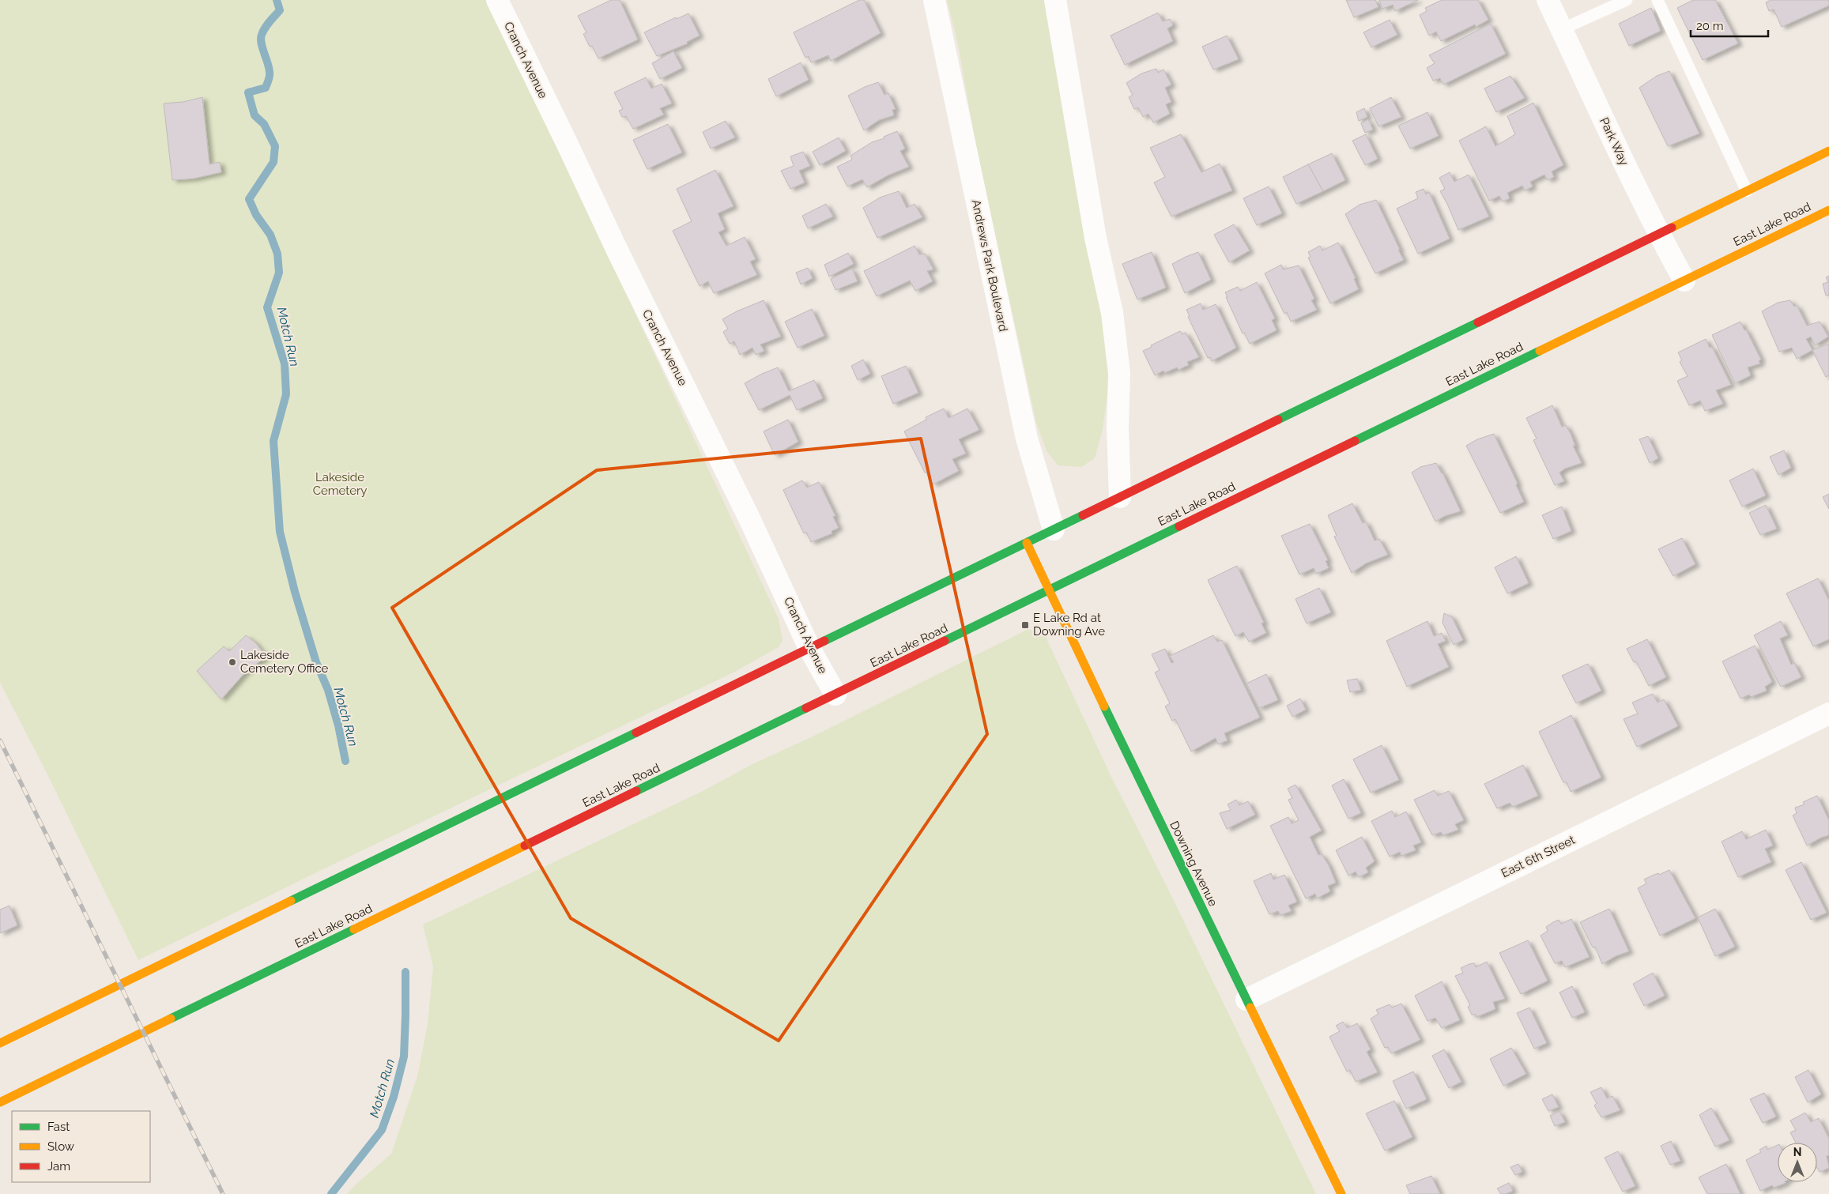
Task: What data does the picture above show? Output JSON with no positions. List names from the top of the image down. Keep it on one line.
{"streets":{"main road":["East Lake Road","Downing Avenue"],"street":["Cranch Avenue","Park Way","Andrews Park Boulevard","East 6th Street"]},"crossings":[["Cranch Avenue","East Lake Road"],["Park Way","East Lake Road"],["East Lake Road","Downing Avenue"],["East 6th Street","Downing Avenue"]],"water":["Motch Run"],"parks":["Lakeside Cemetery"],"places":{"transit":["E Lake Rd at Downing Ave"],"other":["Lakeside Cemetery Office"]},"legend":["Fast","Slow","Jam"],"scale_bar":"20 m","north":"top"}
